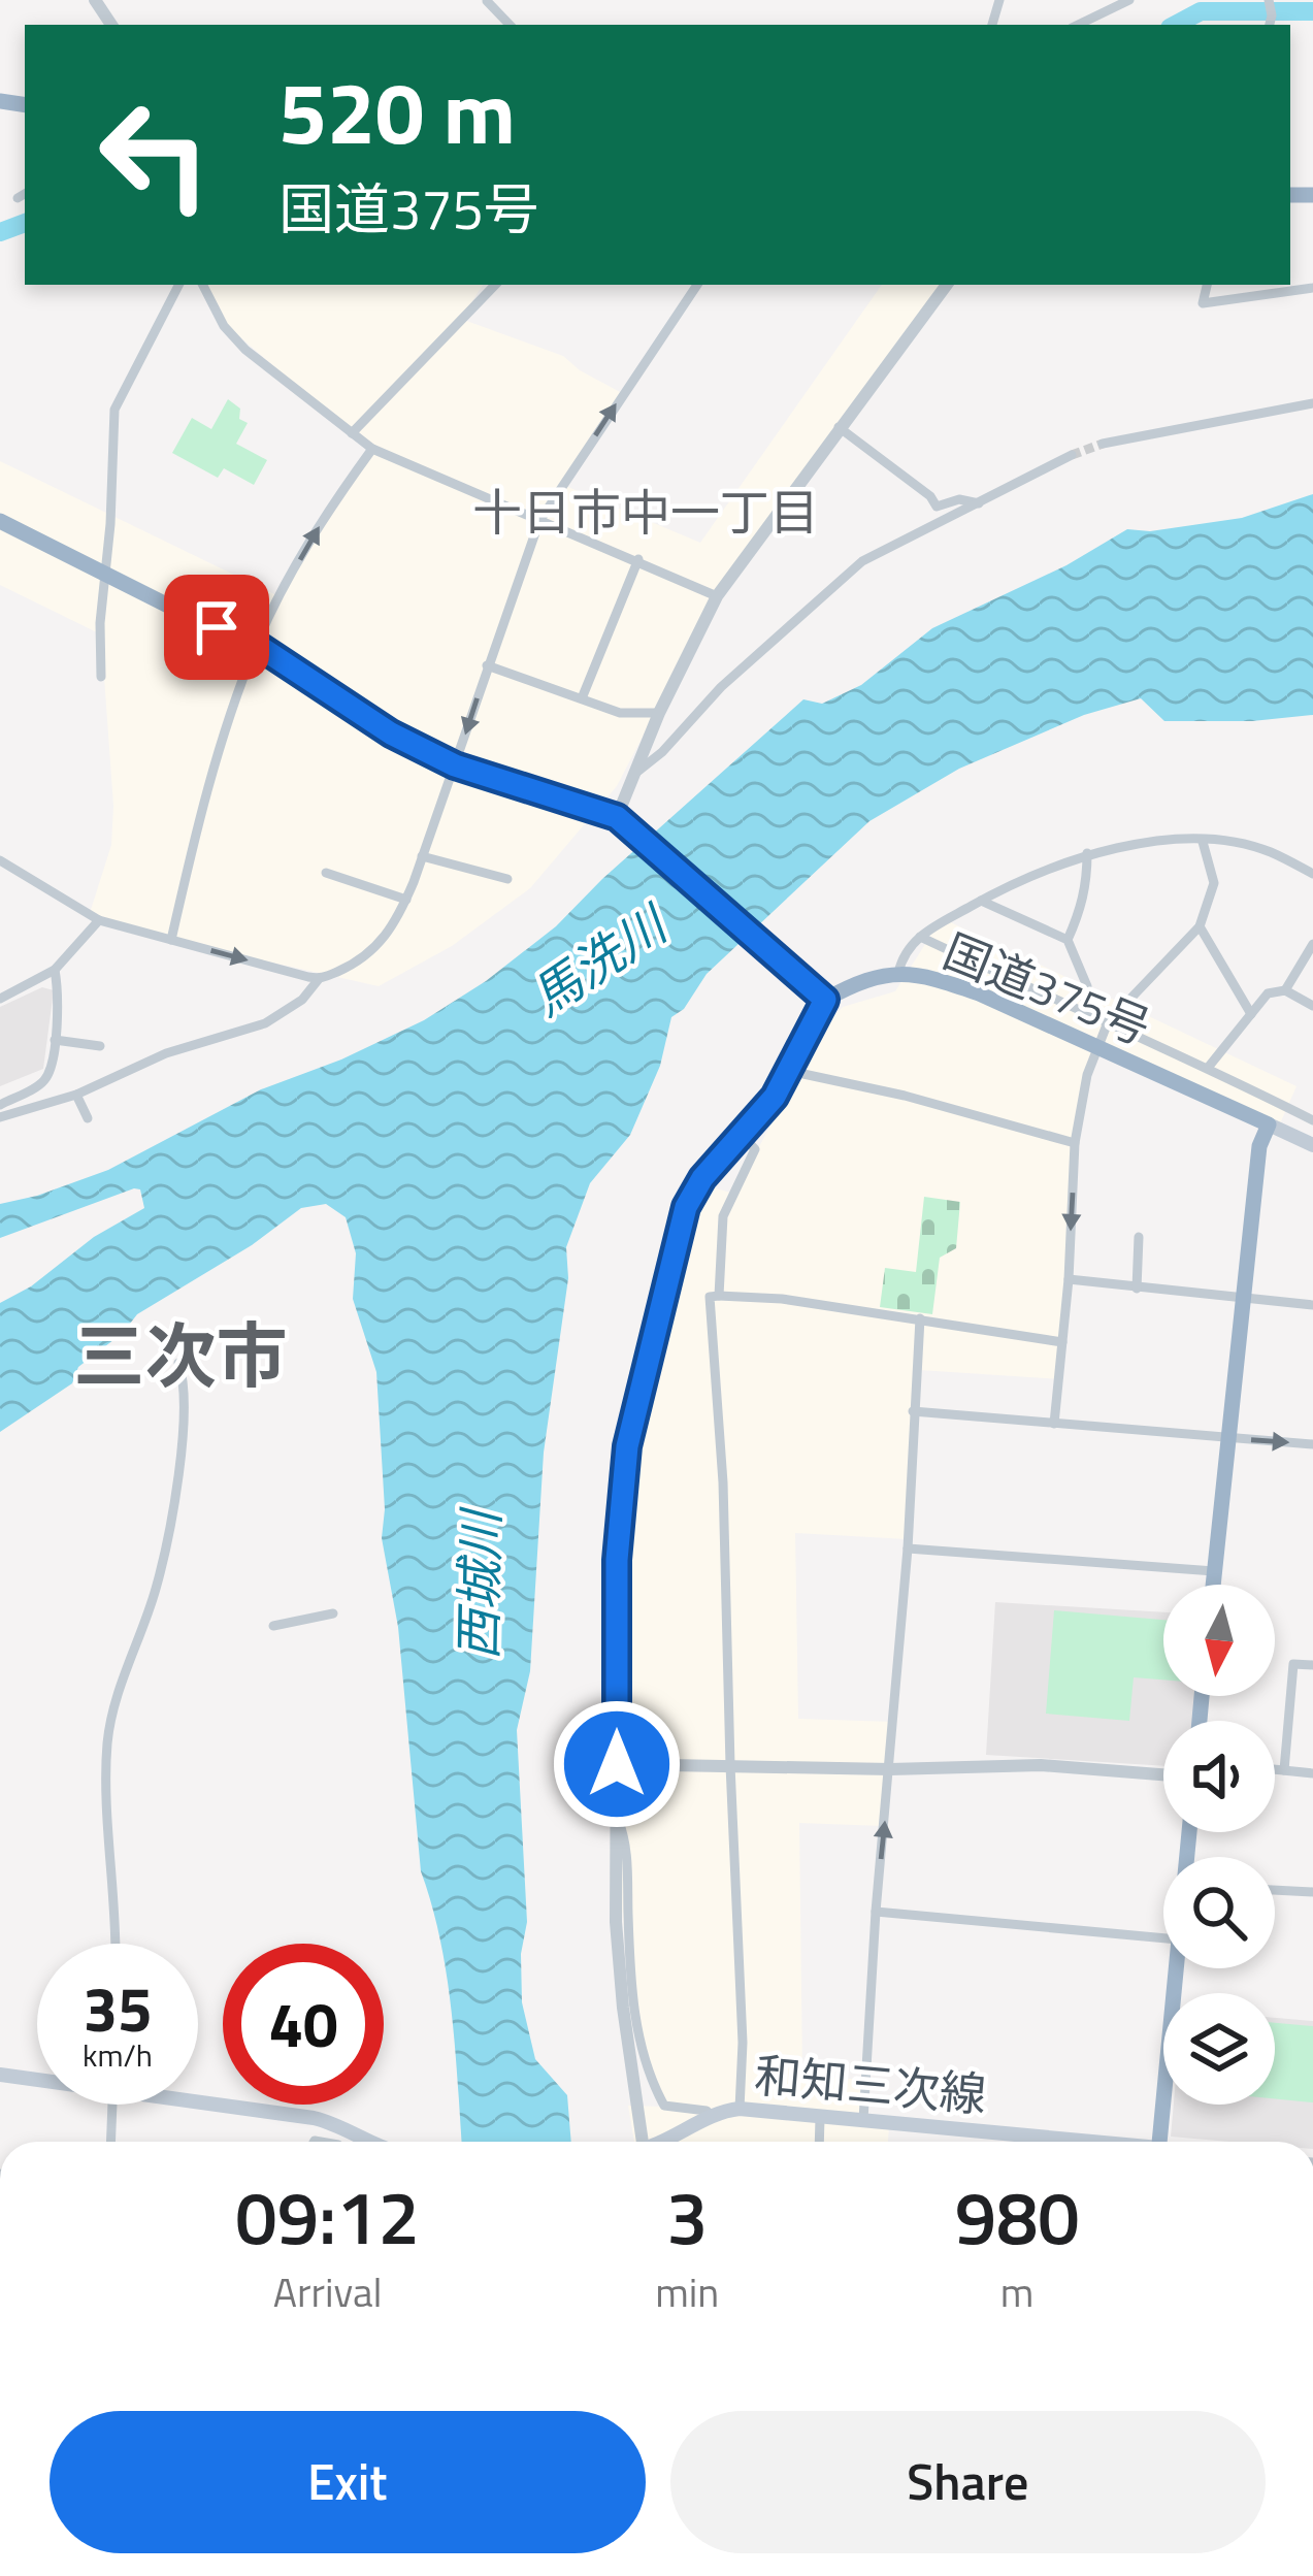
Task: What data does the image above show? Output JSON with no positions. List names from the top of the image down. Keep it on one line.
{"streets":{"highway":["国道375号"],"main road":["和知三次線"]},"districts":["十日市中一丁目","三次市"],"water":["馬洗川","西城川"],"north":"bottom","page":{"turn":["520 m","国道375号"],"speed":"35 km/h","limit":"40","eta":["09:12","Arrival","3","min","980","m"],"buttons":["Exit","Share"]}}
